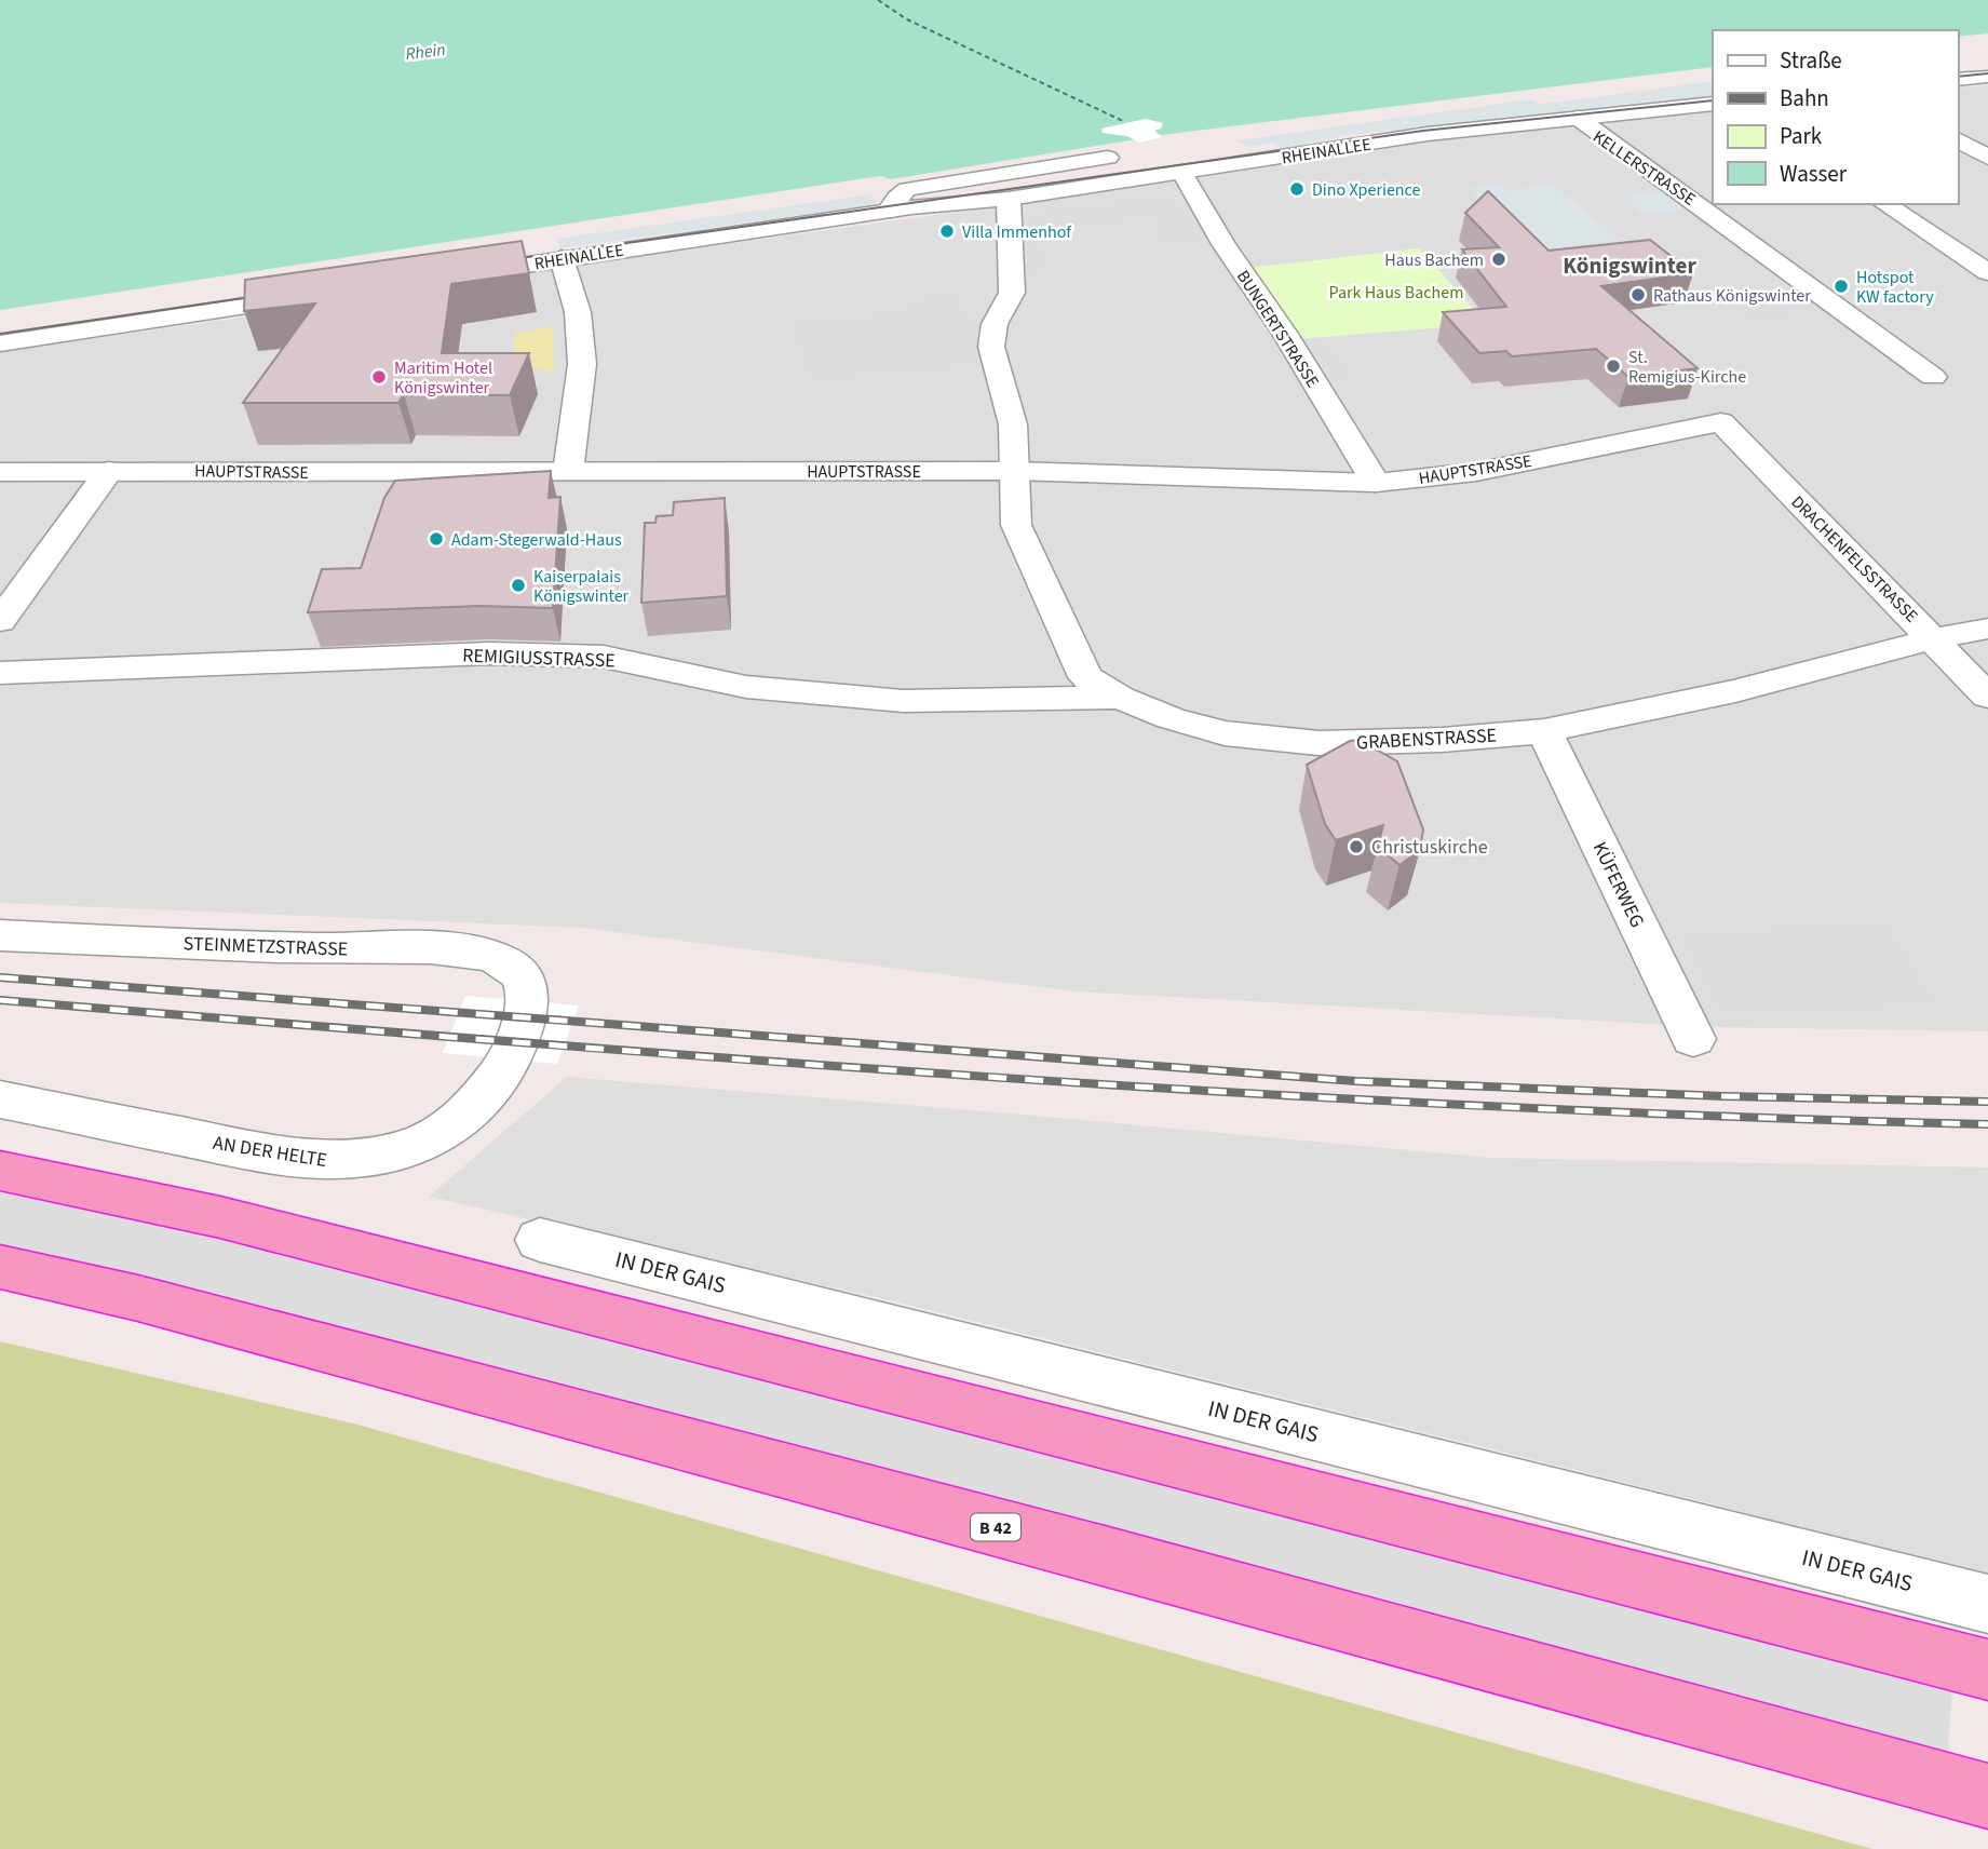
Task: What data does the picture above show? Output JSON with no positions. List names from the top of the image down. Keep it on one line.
{"streets":{"highway":["B 42"],"street":["RHEINALLEE","KELLERSTRASSE","BUNGERTSTRASSE","HAUPTSTRASSE","DRACHENFELSSTRASSE","REMIGIUSSTRASSE","GRABENSTRASSE","KÜFERWEG","STEINMETZSTRASSE","AN DER HELTE","IN DER GAIS"]},"crossings":[["RHEINALLEE","KELLERSTRASSE"],["RHEINALLEE","BUNGERTSTRASSE"],["RHEINALLEE","GRABENSTRASSE"],["BUNGERTSTRASSE","HAUPTSTRASSE"],["HAUPTSTRASSE","DRACHENFELSSTRASSE"],["HAUPTSTRASSE","GRABENSTRASSE"],["DRACHENFELSSTRASSE","GRABENSTRASSE"],["REMIGIUSSTRASSE","GRABENSTRASSE"],["GRABENSTRASSE","KÜFERWEG"],["STEINMETZSTRASSE","AN DER HELTE"]],"districts":["Königswinter"],"water":["Rhein"],"parks":["Park Haus Bachem"],"places":["Dino Xperience","Villa Immenhof","Haus Bachem","Hotspot KW factory","Rathaus Königswinter","St. Remigius-Kirche","Maritim Hotel Königswinter","Adam-Stegerwald-Haus","Kaiserpalais Königswinter","Christuskirche"],"legend":["Straße","Bahn","Park","Wasser"]}
